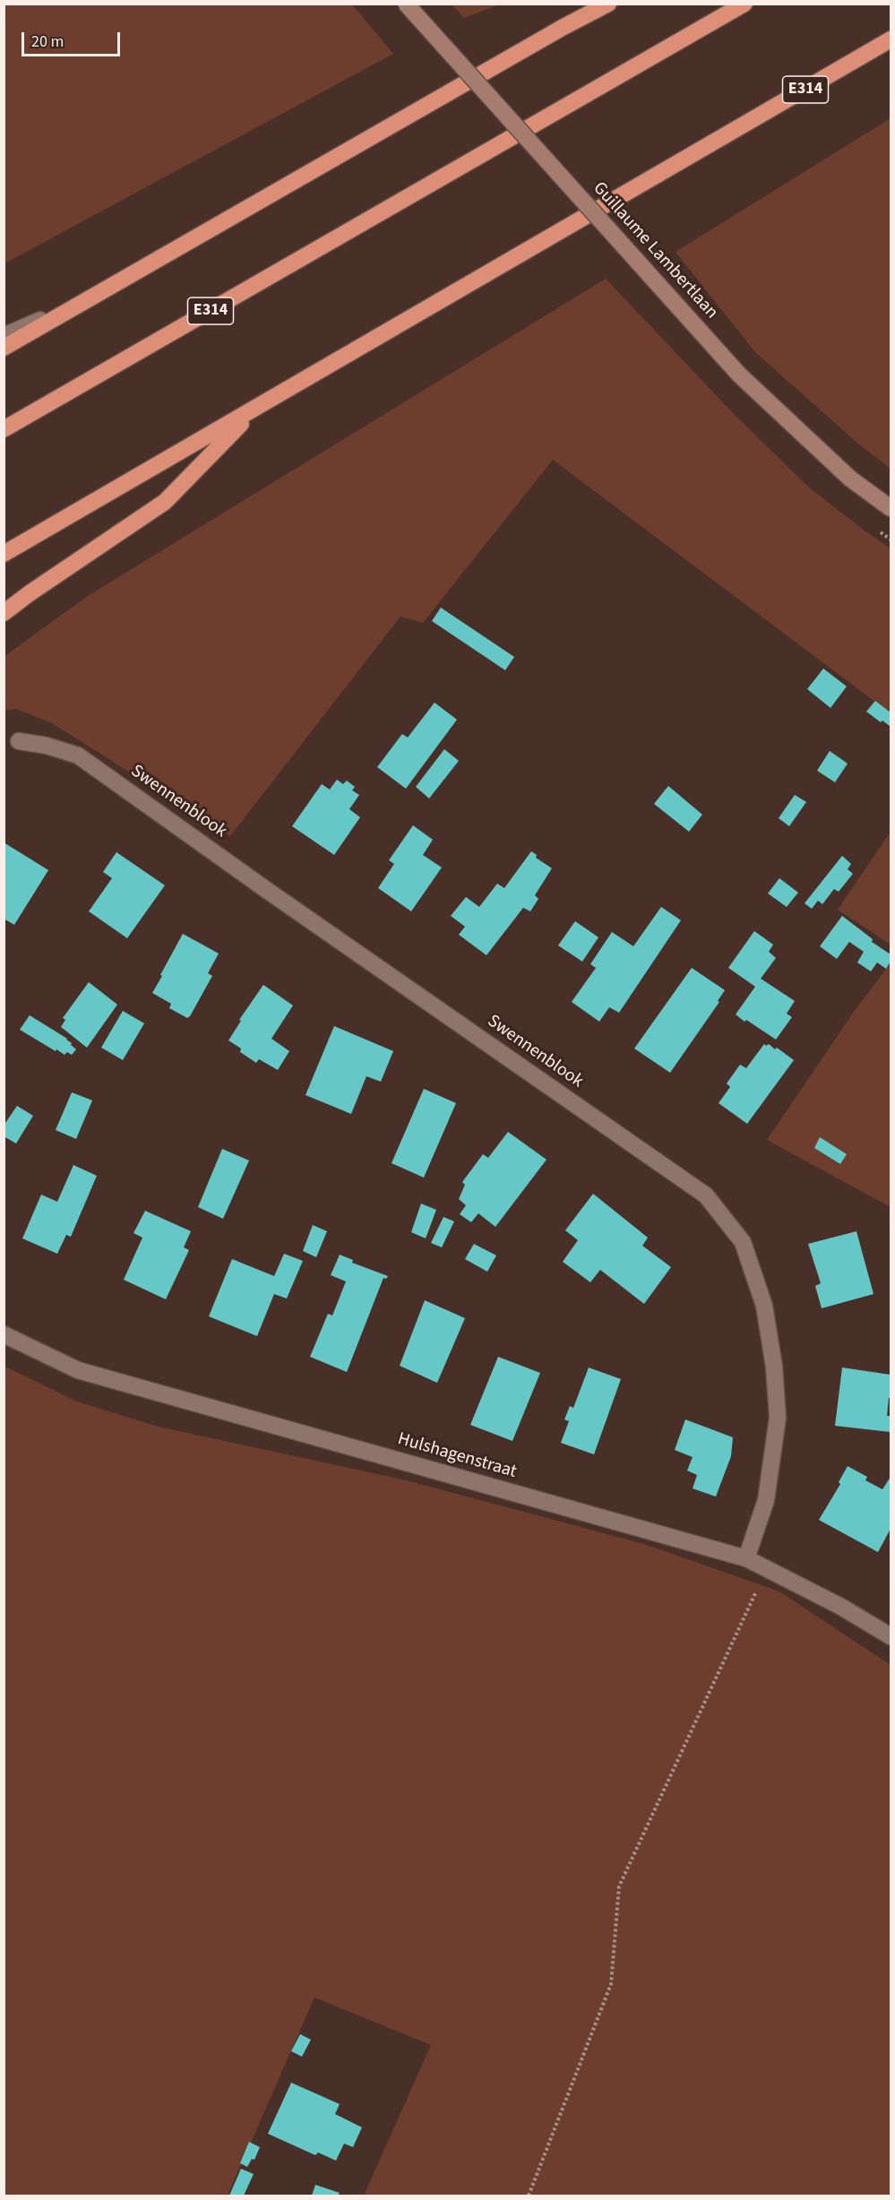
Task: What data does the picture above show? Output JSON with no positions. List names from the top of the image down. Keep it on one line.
{"streets":{"highway":["E314"],"street":["Guillaume Lambertlaan","Swennenblook","Hulshagenstraat"]},"crossings":[["Swennenblook","Hulshagenstraat"]],"scale_bar":"20 m"}
